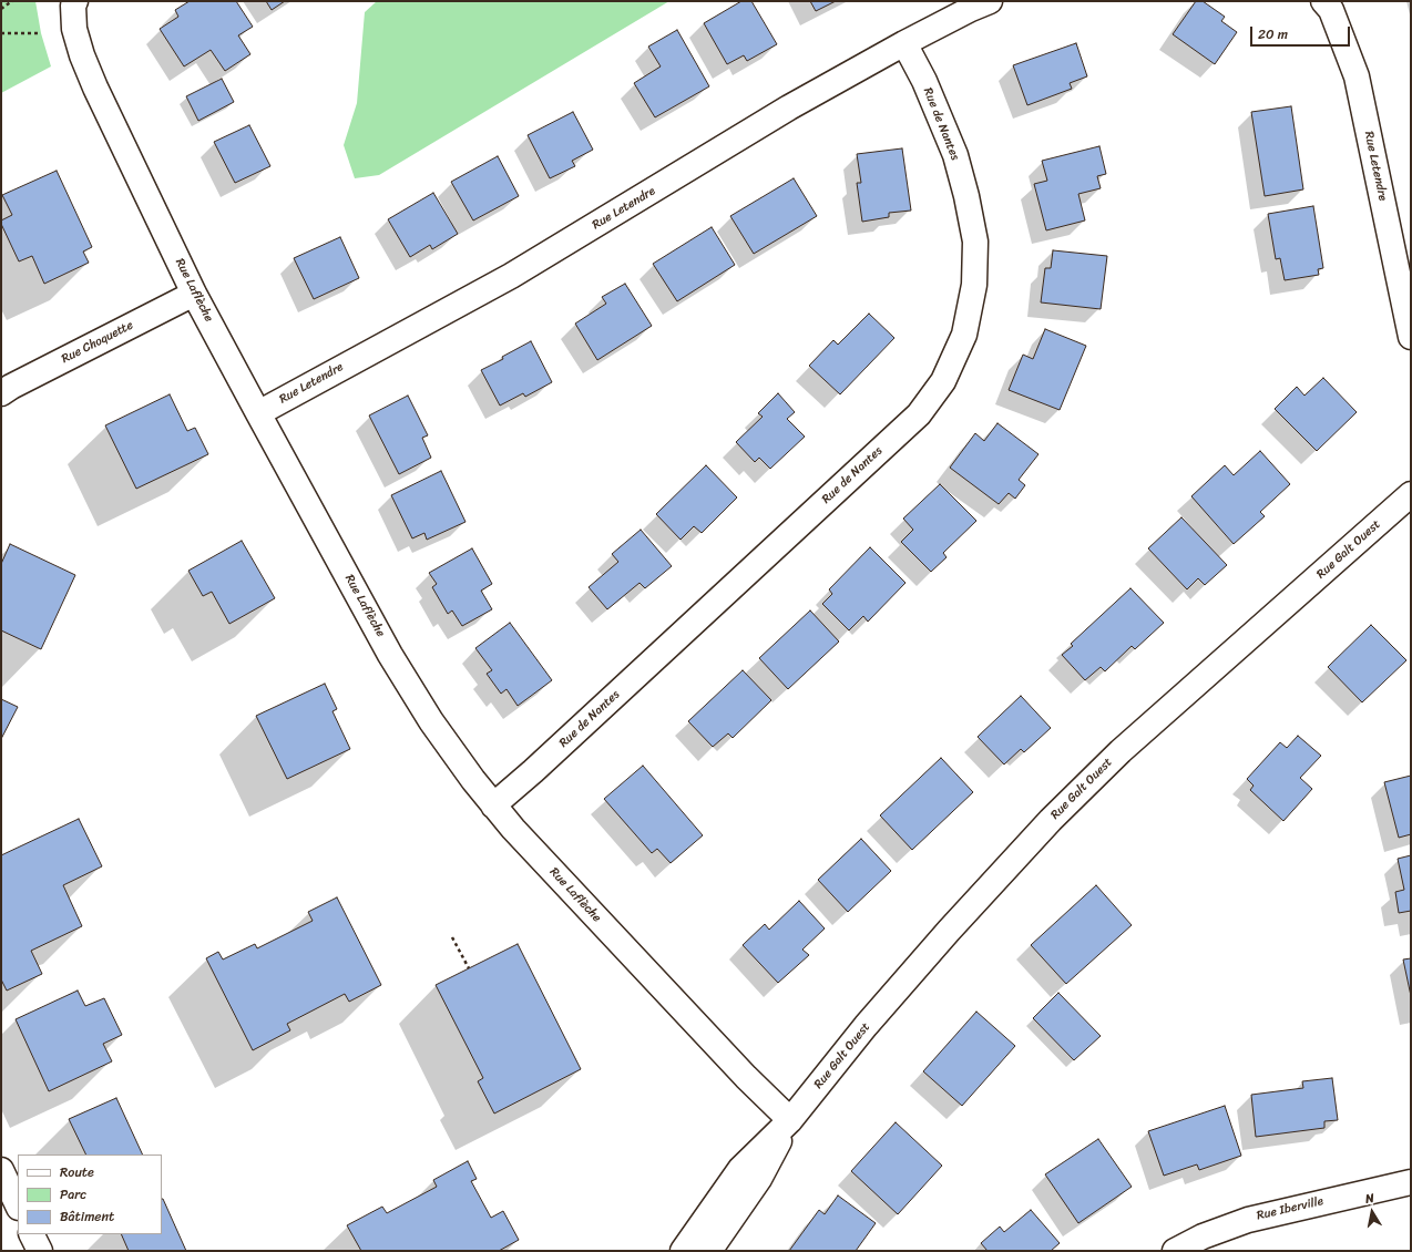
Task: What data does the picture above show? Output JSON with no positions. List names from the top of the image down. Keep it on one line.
{"streets":{"street":["Rue de Nantes","Rue Letendre","Rue Laflèche","Rue Choquette","Rue Galt Ouest","Rue Iberville"]},"crossings":[["Rue de Nantes","Rue Letendre"],["Rue de Nantes","Rue Laflèche"],["Rue Letendre","Rue Laflèche"],["Rue Laflèche","Rue Choquette"],["Rue Laflèche","Rue Galt Ouest"]],"legend":["Route","Parc","Bâtiment"],"scale_bar":"20 m","north":"top"}
